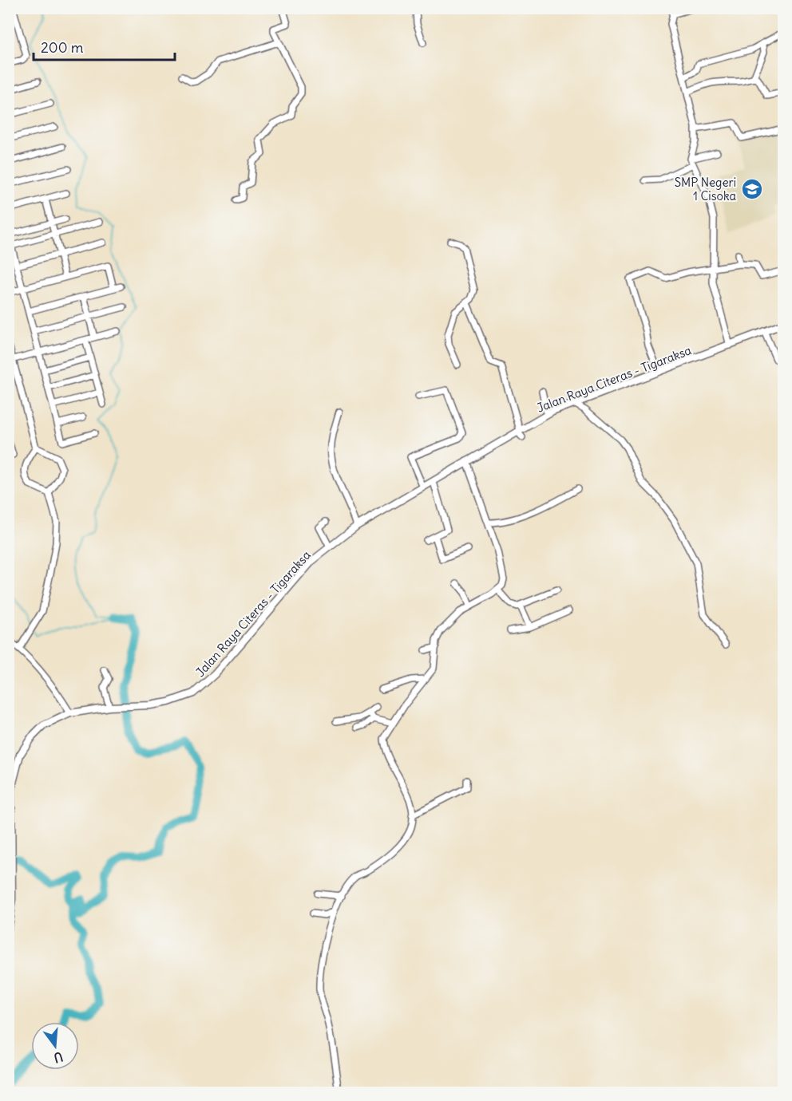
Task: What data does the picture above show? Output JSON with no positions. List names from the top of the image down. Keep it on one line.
{"streets":{"main road":["Jalan Raya Citeras - Tigaraksa"]},"places":{"school or university":["SMP Negeri 1 Cisoka"]},"scale_bar":"200 m","north":"bottom"}
